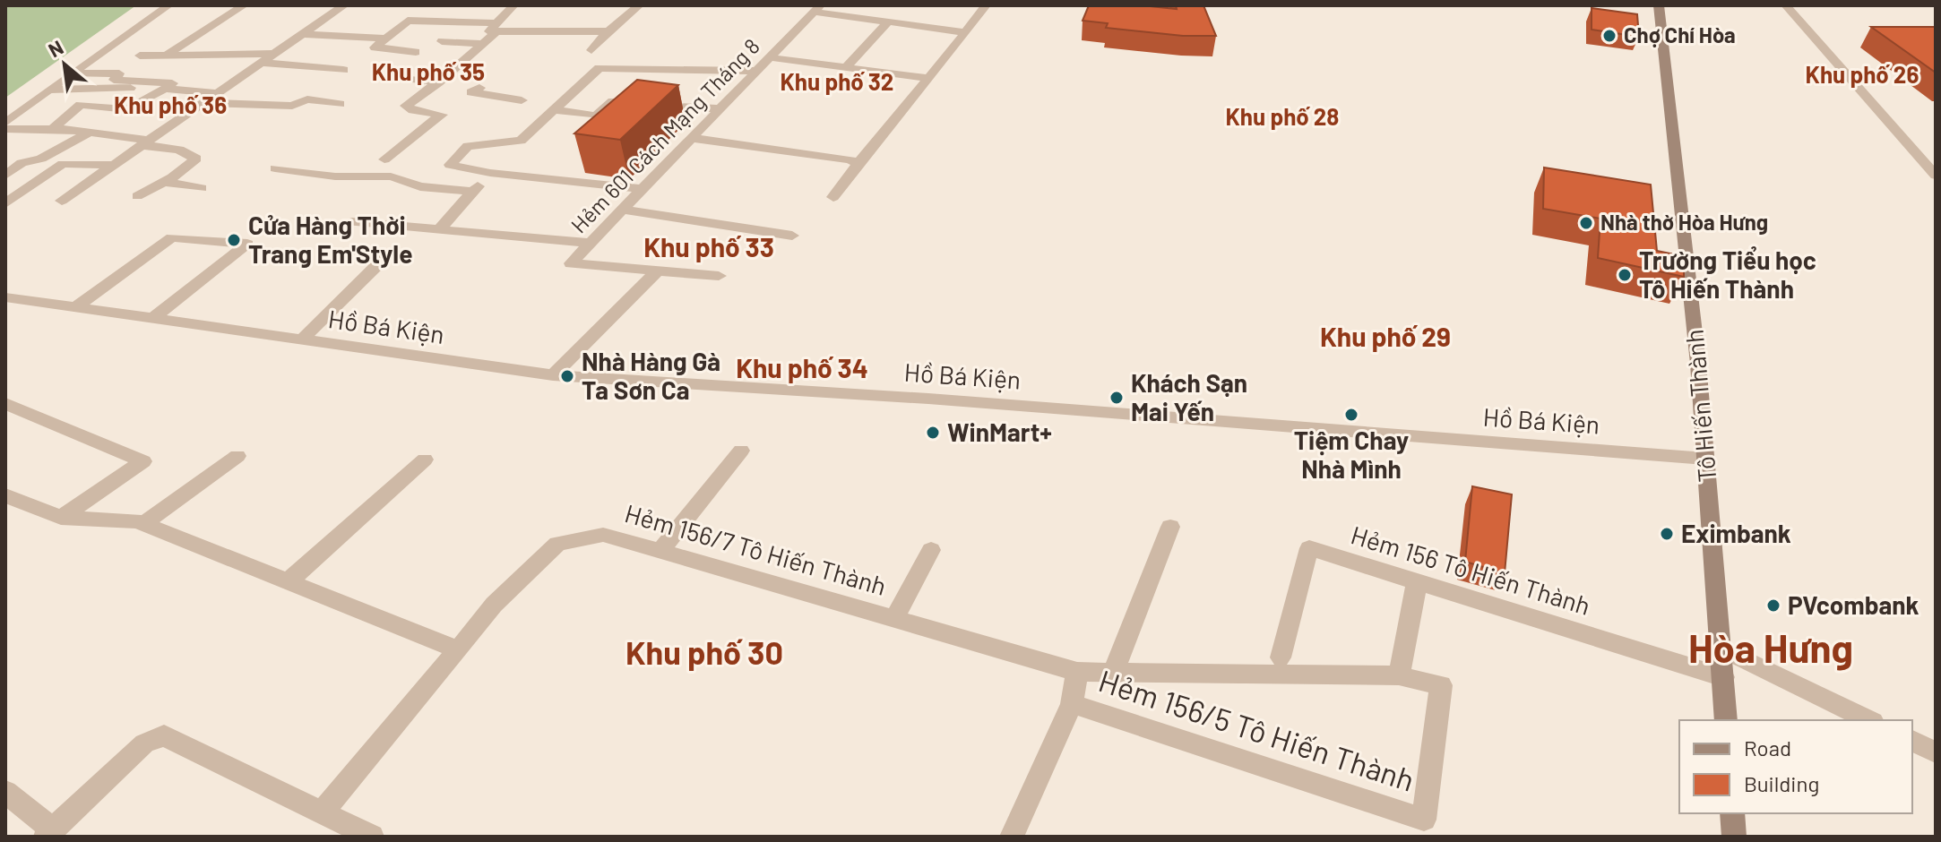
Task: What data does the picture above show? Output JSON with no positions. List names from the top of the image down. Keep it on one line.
{"streets":{"main road":["Tô Hiến Thành"],"street":["Hẻm 601 Cách Mạng Tháng 8","Hồ Bá Kiện","Hẻm 156/7 Tô Hiến Thành","Hẻm 156 Tô Hiến Thành","Hẻm 156/5 Tô Hiến Thành"]},"crossings":[["Hồ Bá Kiện","Tô Hiến Thành"],["Tô Hiến Thành","Hẻm 156 Tô Hiến Thành"],["Hẻm 156/7 Tô Hiến Thành","Hẻm 156/5 Tô Hiến Thành"]],"districts":["Khu phố 35","Khu phố 26","Khu phố 32","Khu phố 36","Khu phố 28","Khu phố 33","Khu phố 29","Khu phố 34","Hòa Hưng","Khu phố 30"],"places":["Chợ Chí Hòa","Nhà thờ Hòa Hưng","Cửa Hàng Thời Trang Em'Style","Trường Tiểu học Tô Hiến Thành","Nhà Hàng Gà Ta Sơn Ca","Khách Sạn Mai Yến","Tiệm Chay Nhà Mình","WinMart+","Eximbank","PVcombank"],"legend":["Road","Building"],"north":"top left"}
